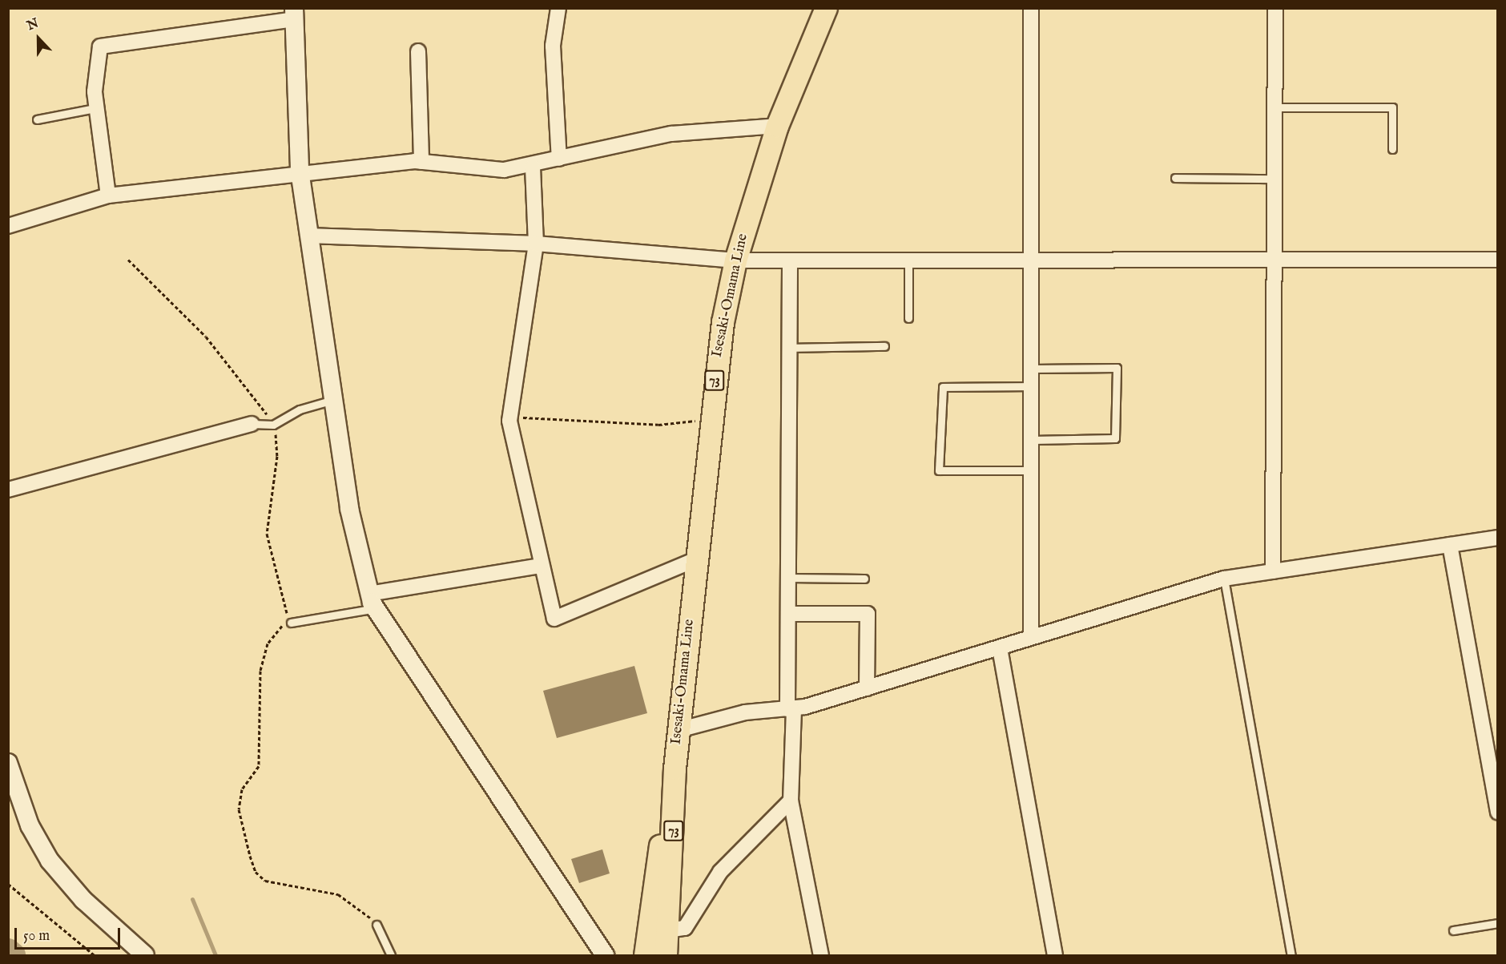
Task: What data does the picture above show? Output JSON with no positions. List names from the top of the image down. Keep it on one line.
{"streets":{"main road":["Isesaki-Omama Line","73"]},"scale_bar":"50 m","north":"top"}
